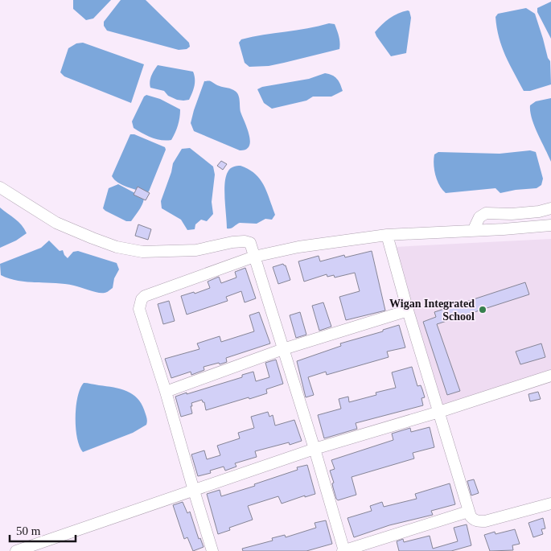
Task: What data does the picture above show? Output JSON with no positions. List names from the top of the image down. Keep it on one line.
{"places":["Wigan Integrated School"],"scale_bar":"50 m"}
